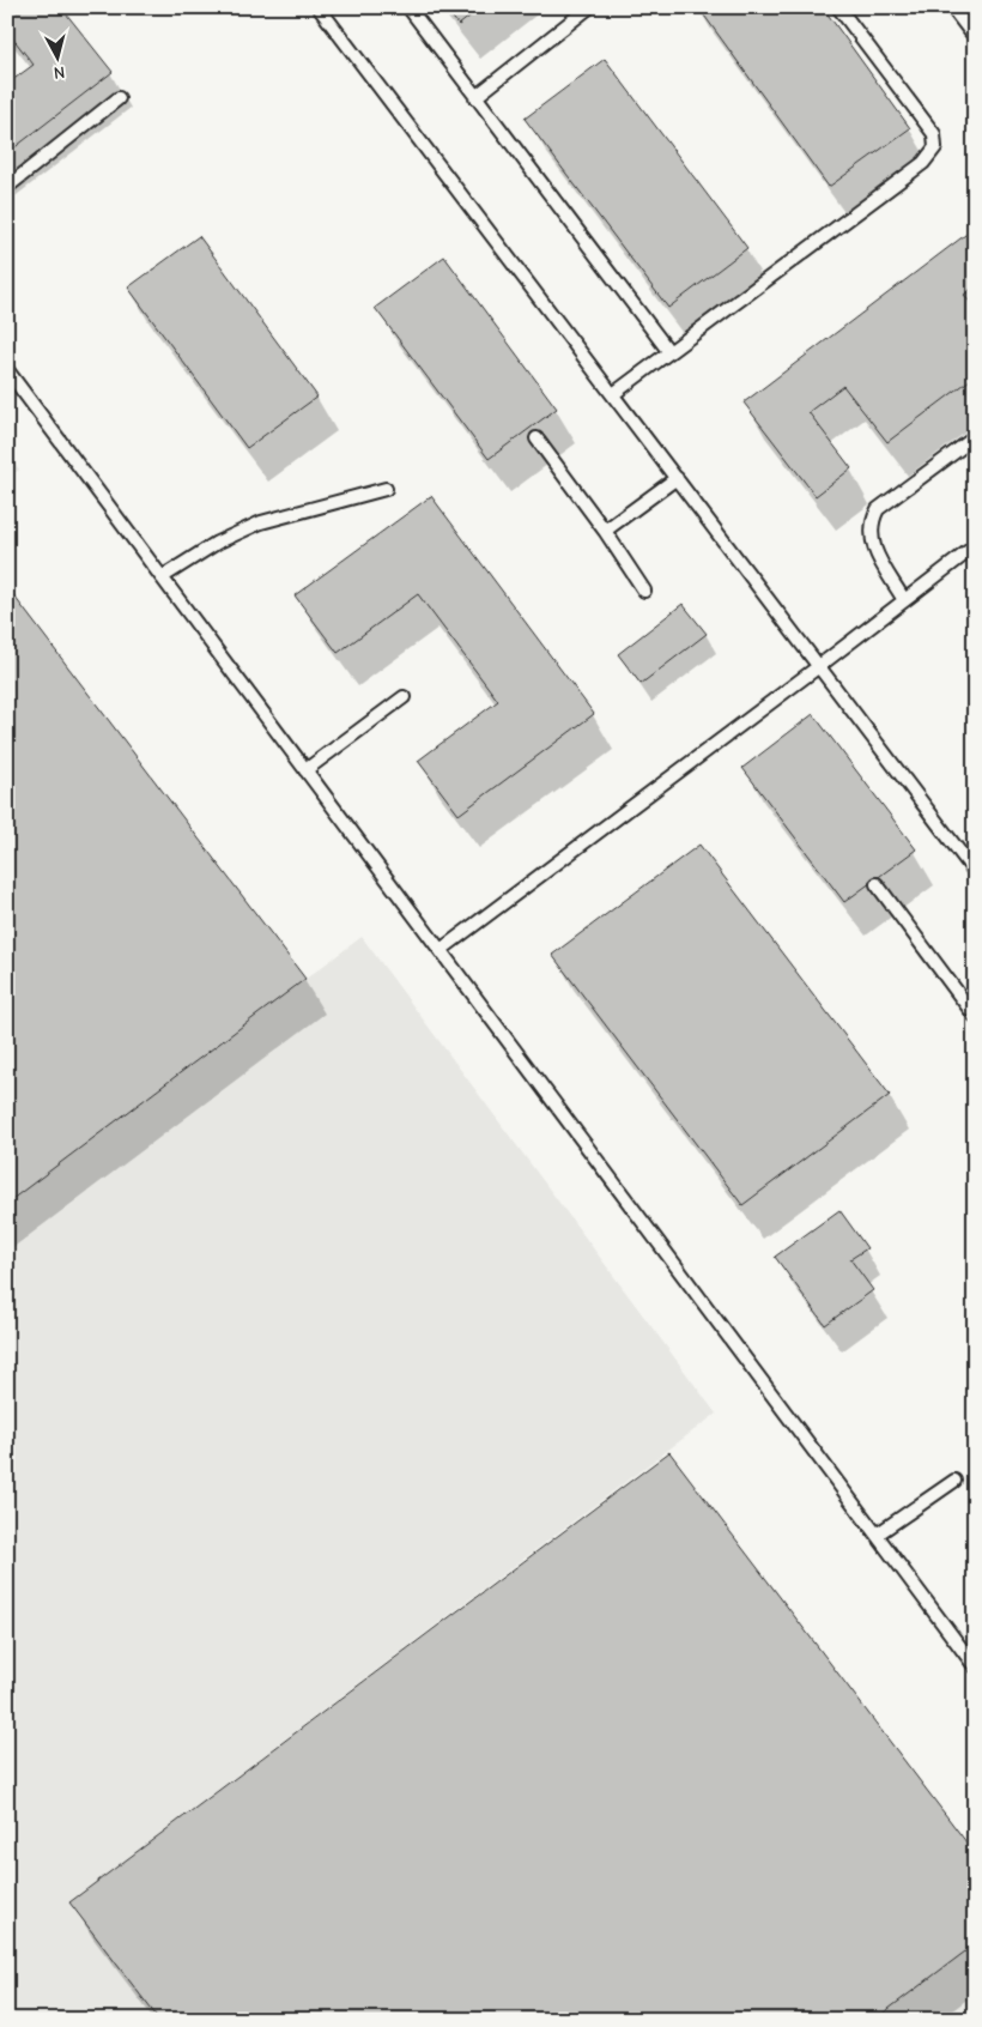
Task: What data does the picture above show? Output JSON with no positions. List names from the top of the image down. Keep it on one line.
{"north":"bottom"}
